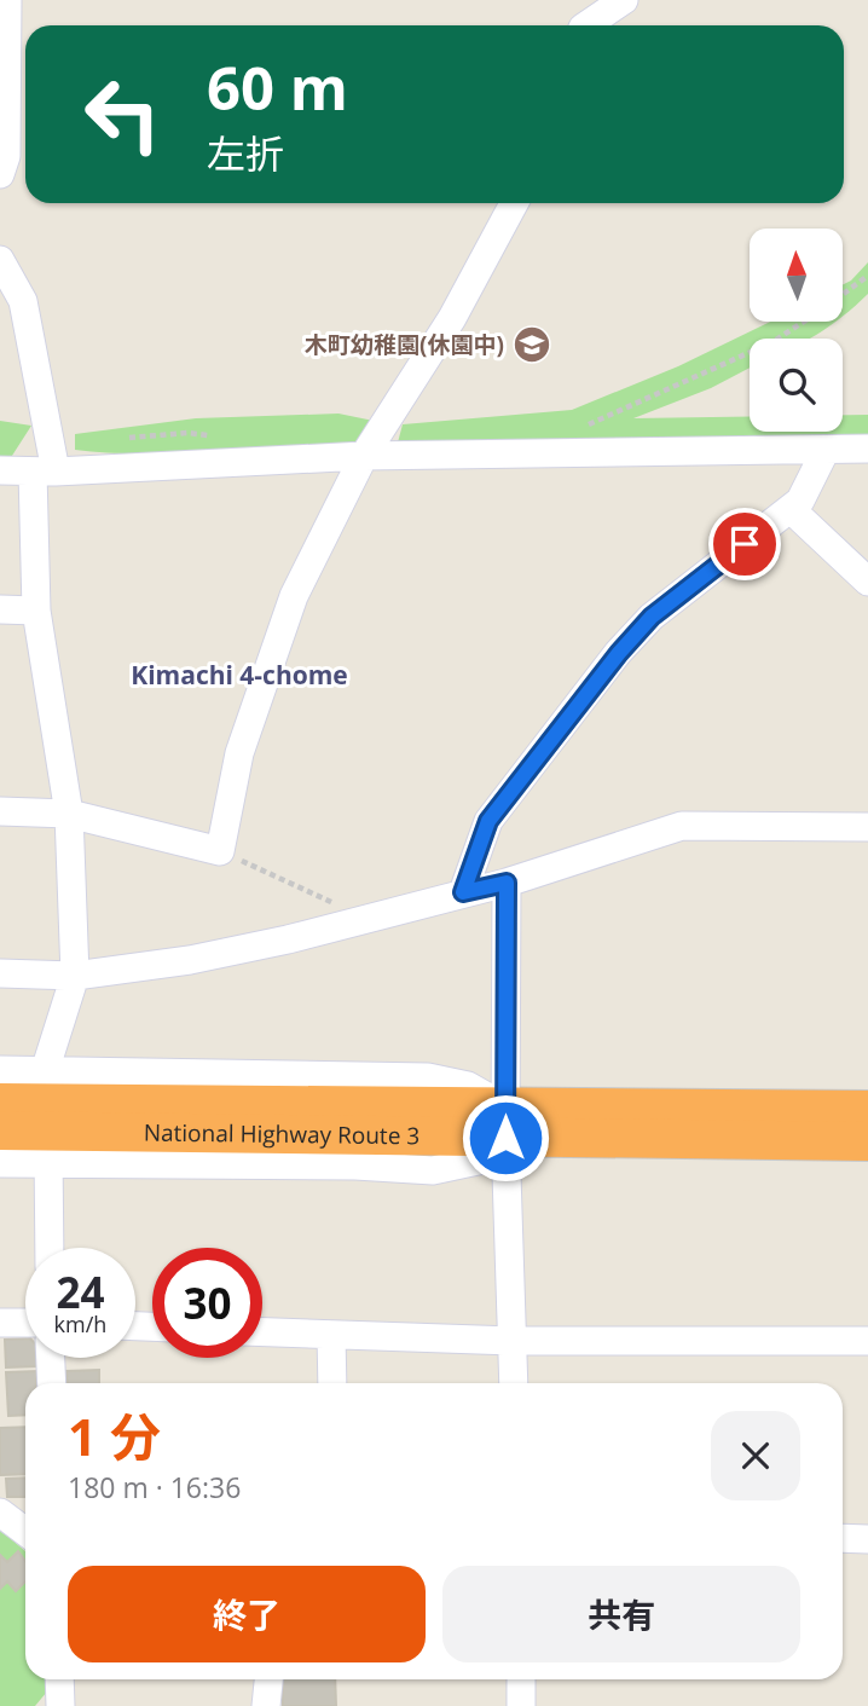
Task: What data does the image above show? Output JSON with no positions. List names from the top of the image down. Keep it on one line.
{"streets":{"highway":["National Highway Route 3"]},"districts":["Kimachi 4-chome"],"places":{"school or university":["木町幼稚園(休園中)"]},"north":"top","page":{"turn":["60 m","左折"],"speed":"24 km/h","limit":"30","heading":["1 分","180 m · 16:36"],"buttons":["終了","共有"]}}
